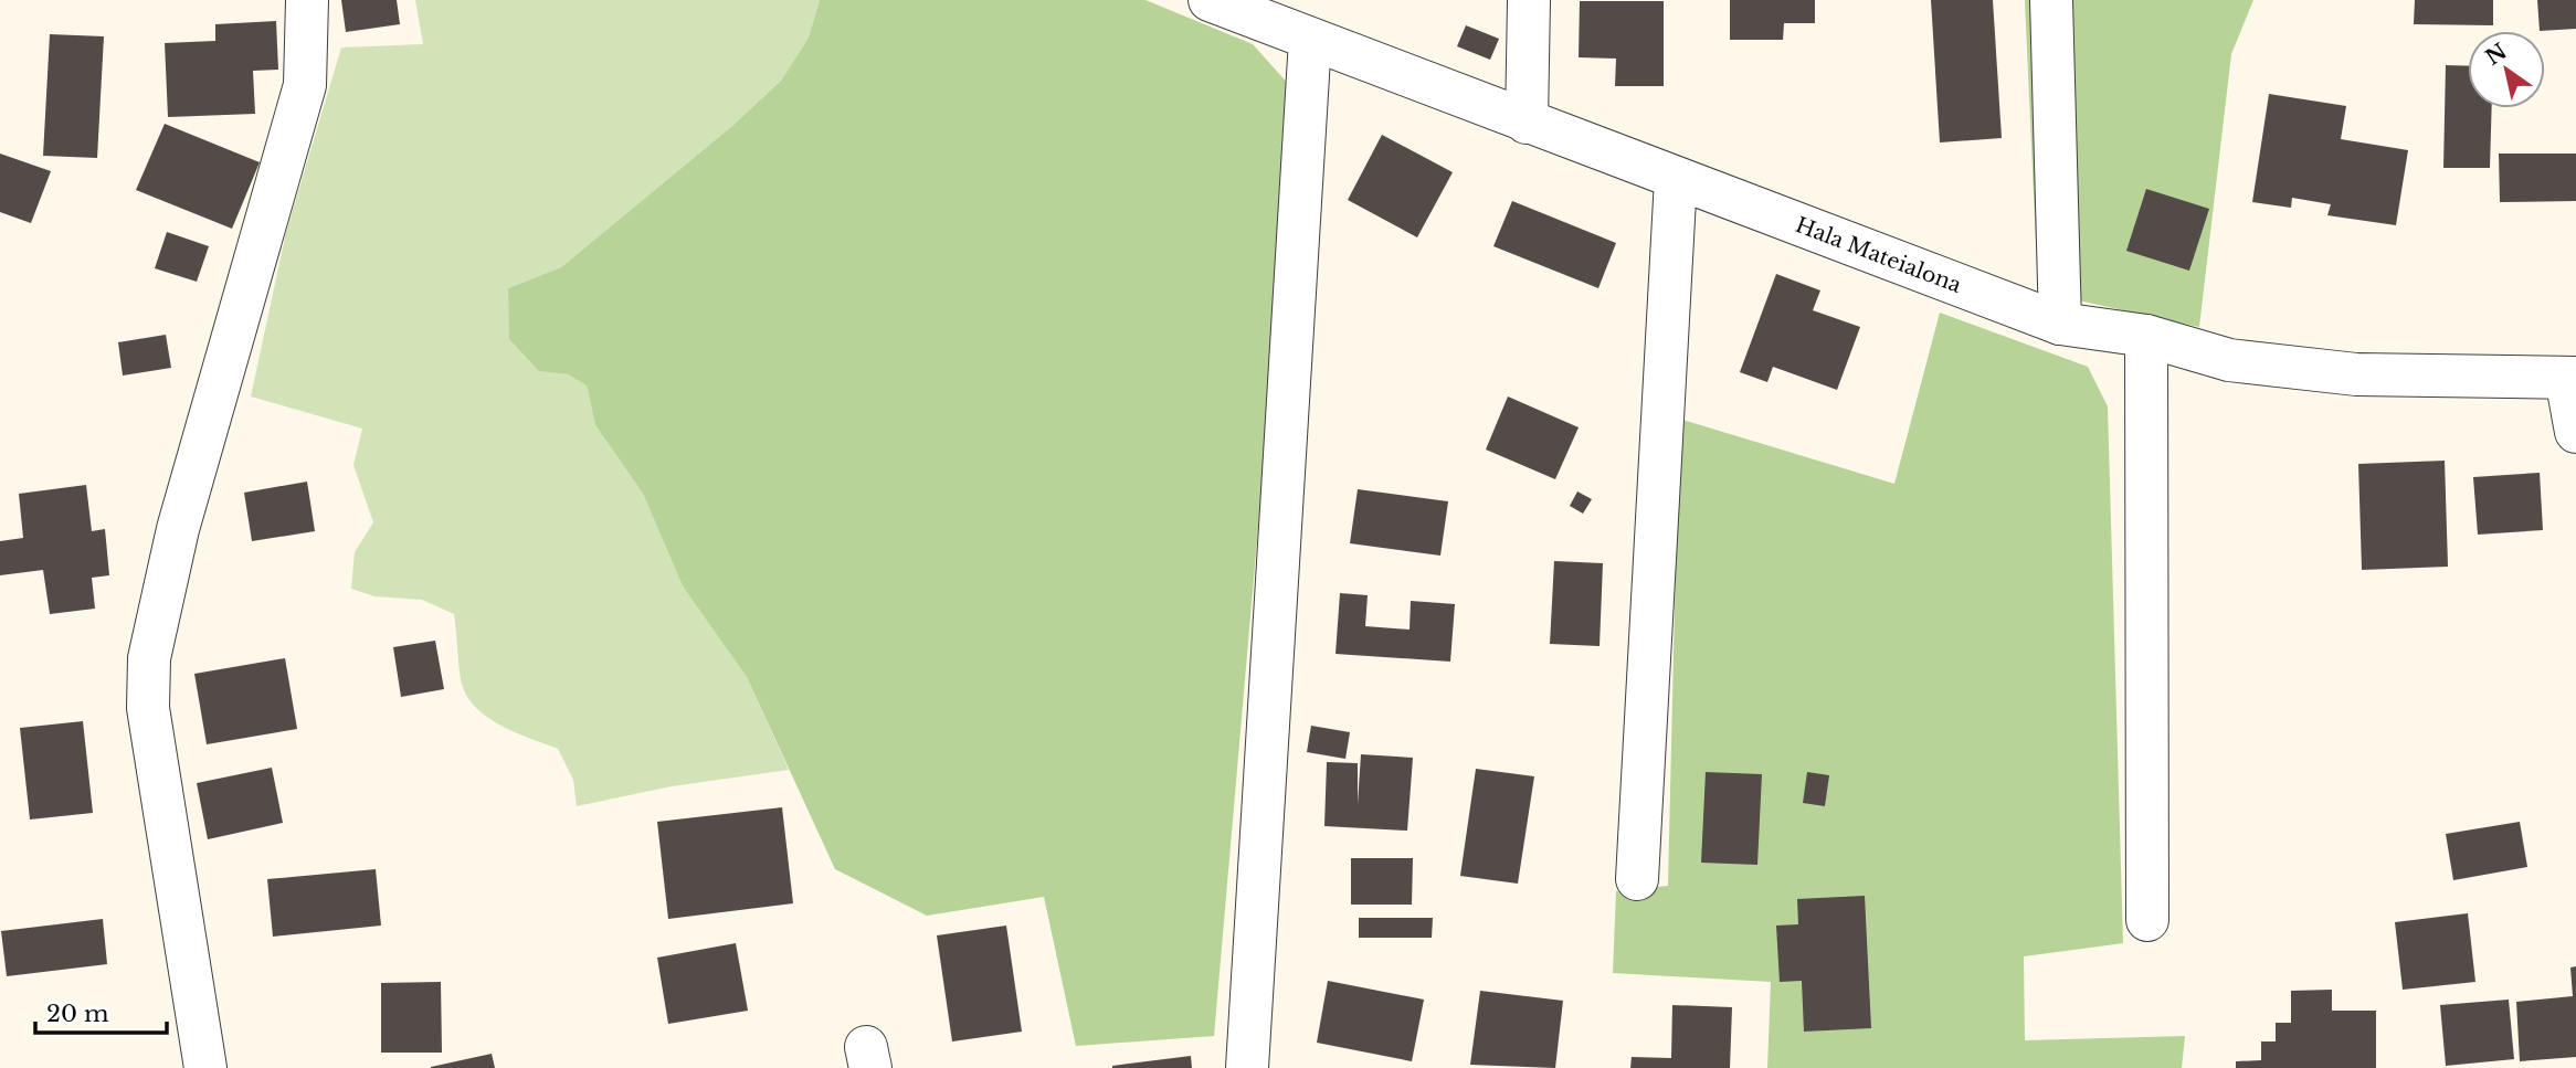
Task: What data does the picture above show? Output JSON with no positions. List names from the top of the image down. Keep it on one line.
{"streets":{"street":["Hala Mateialona"]},"scale_bar":"20 m","north":"top left"}
